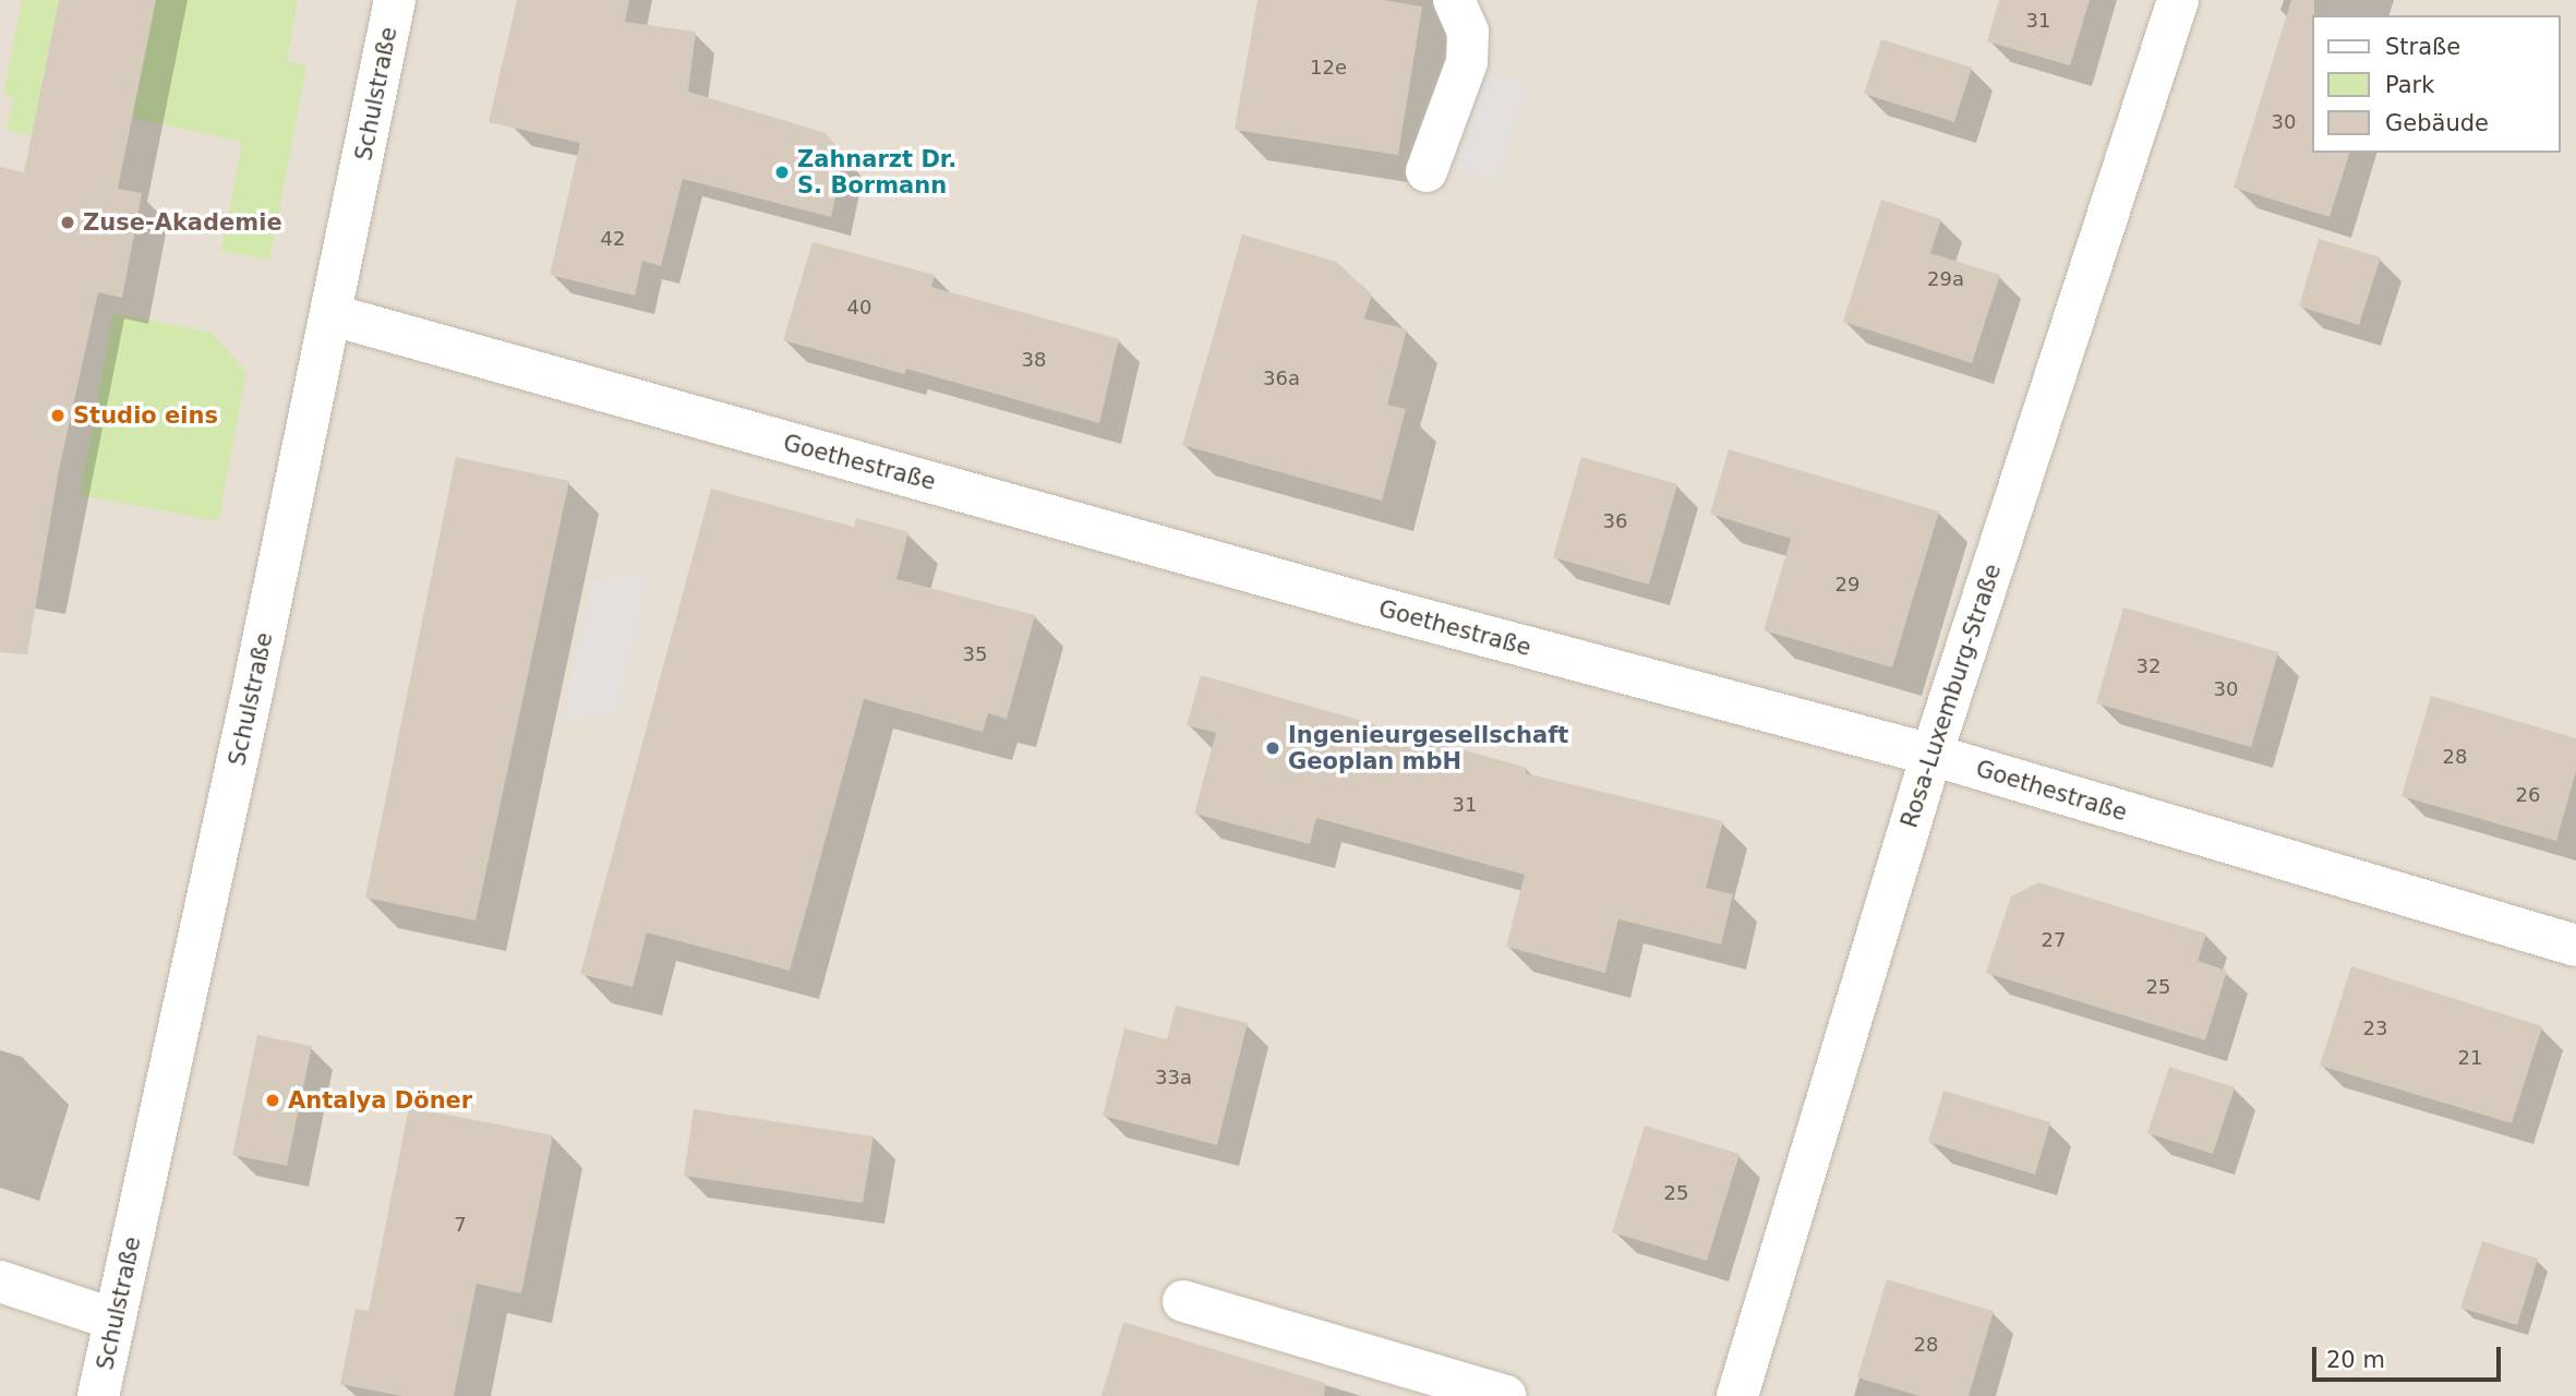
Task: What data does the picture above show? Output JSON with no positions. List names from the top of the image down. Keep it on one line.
{"streets":{"street":["Schulstraße","Goethestraße","Rosa-Luxemburg-Straße"]},"crossings":[["Schulstraße","Goethestraße"],["Goethestraße","Rosa-Luxemburg-Straße"]],"places":["Zahnarzt Dr. S. Bormann","Zuse-Akademie","Studio eins","Ingenieurgesellschaft Geoplan mbH","Antalya Döner"],"house_numbers":["31","12e","30","42","29a","40","38","36a","36","29","35","32","30","28","26","31","27","25","23","21","33a","25","7","28"],"legend":["Straße","Park","Gebäude"],"scale_bar":"20 m"}
